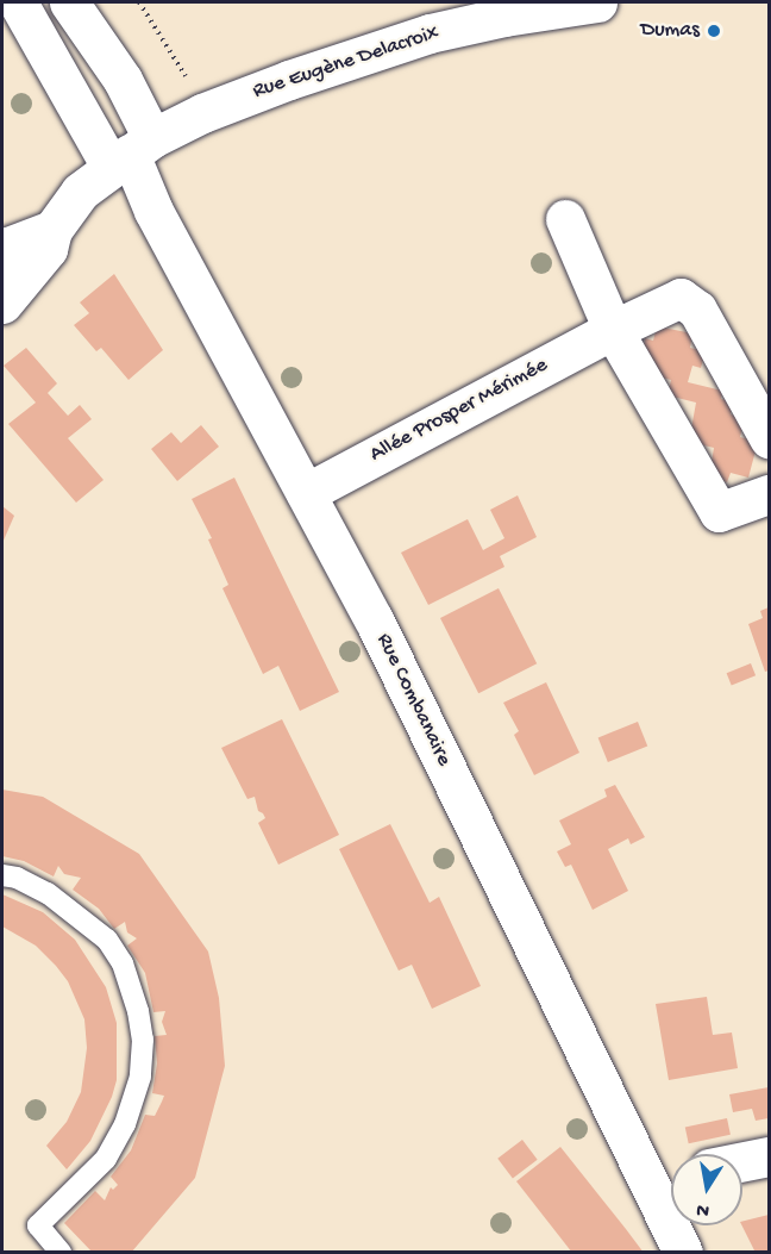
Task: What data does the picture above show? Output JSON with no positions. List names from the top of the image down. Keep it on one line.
{"streets":{"street":["Rue Eugène Delacroix","Allée Prosper Mérimée","Rue Combanaire"]},"crossings":[["Rue Eugène Delacroix","Rue Combanaire"],["Allée Prosper Mérimée","Rue Combanaire"]],"places":["Dumas"],"north":"bottom"}
